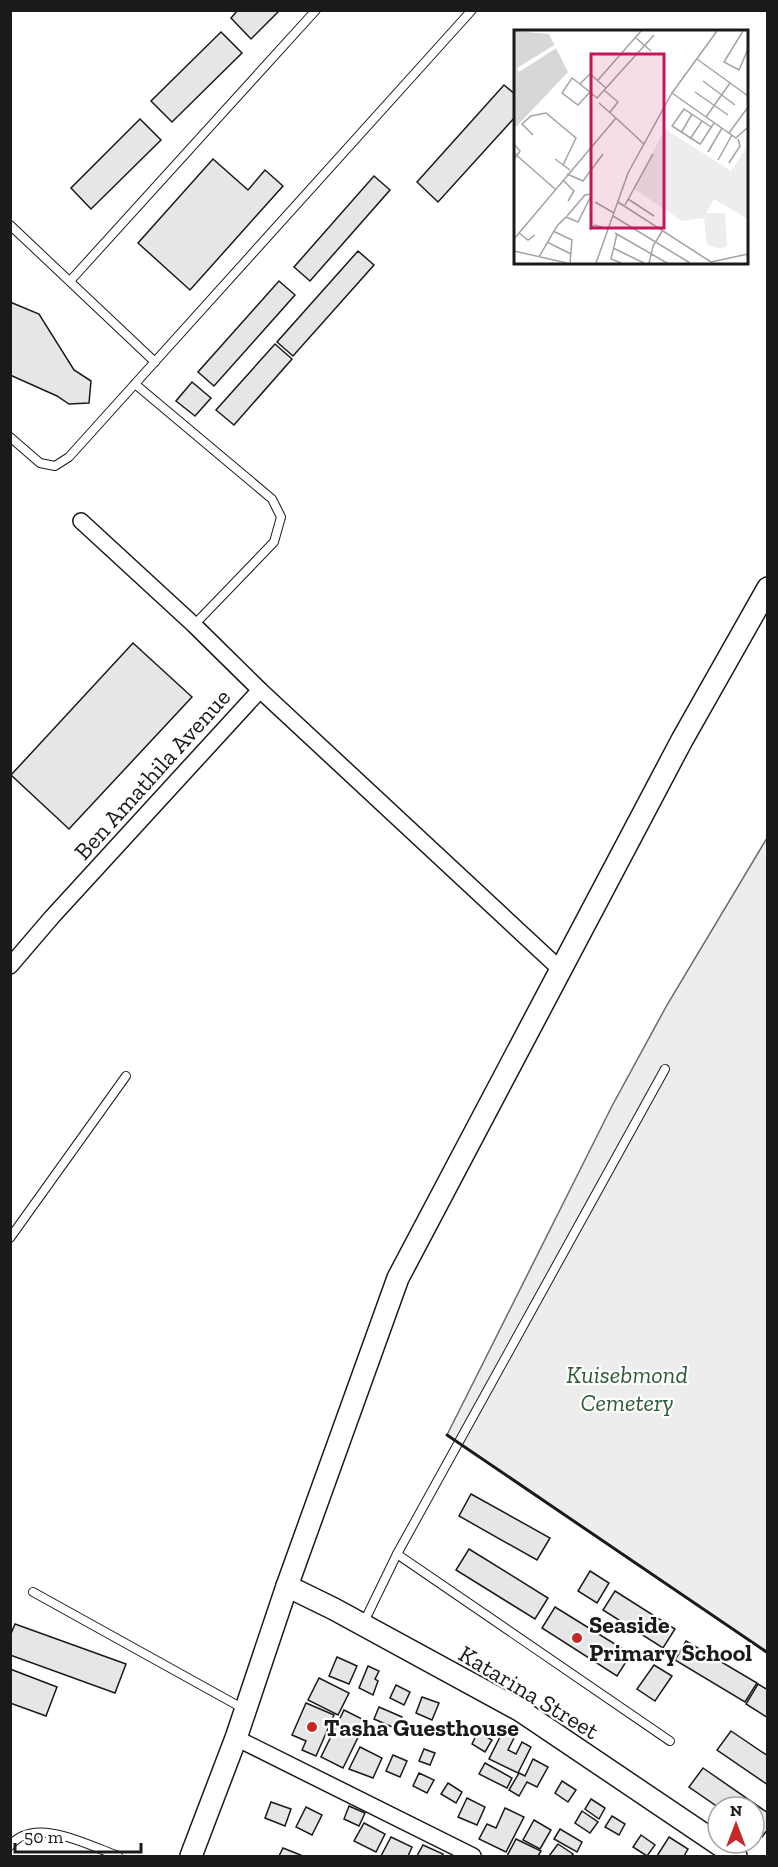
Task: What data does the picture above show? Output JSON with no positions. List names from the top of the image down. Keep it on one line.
{"streets":{"street":["Ben Amathila Avenue","Katarina Street"]},"parks":["Kuisebmond Cemetery"],"places":["Seaside Primary School","Tasha Guesthouse"],"scale_bar":"50 m","north":"top"}
